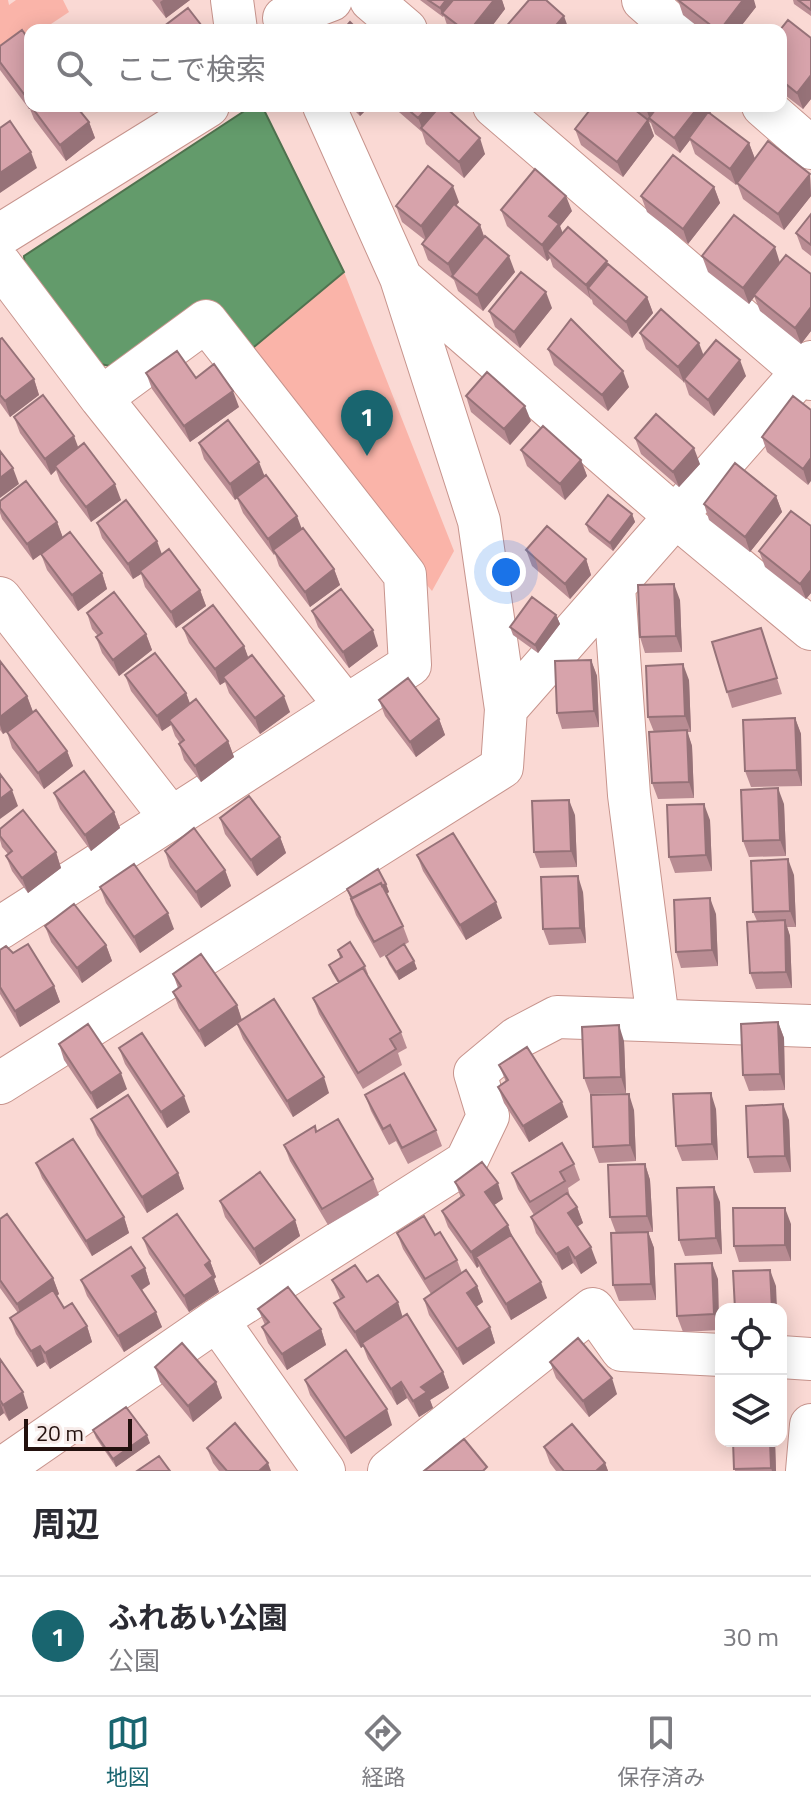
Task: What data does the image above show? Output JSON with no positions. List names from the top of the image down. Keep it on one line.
{"scale_bar":"20 m","page":{"search":"ここで検索","pins":"1","scale":"20 m","heading":"周辺","list":[{"mark":"1","name":"ふれあい公園","note":"公園","value":"30 m"}],"nav":["地図","経路","保存済み"]}}
